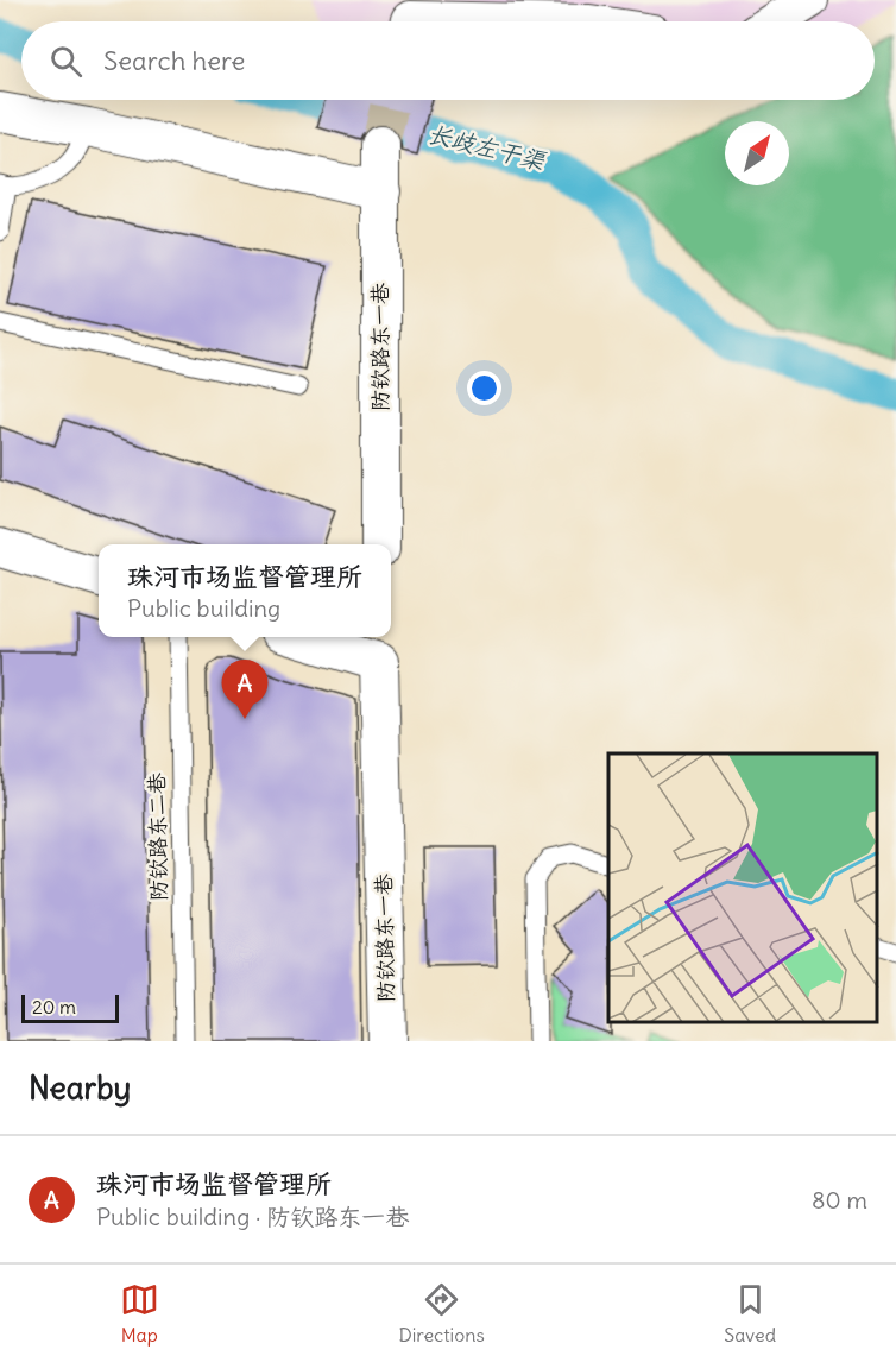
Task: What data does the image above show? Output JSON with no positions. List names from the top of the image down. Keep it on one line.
{"streets":{"street":["防钦路东一巷"],"lane":["防钦路东二巷"]},"water":["长歧左干渠"],"scale_bar":"20 m","north":"top right","page":{"search":"Search here","popup":["珠河市场监督管理所","Public building"],"pins":"A","scale":"20 m","heading":"Nearby","list":[{"mark":"A","name":"珠河市场监督管理所","note":"Public building · 防钦路东一巷","value":"80 m"}],"nav":["Map","Directions","Saved"]}}
